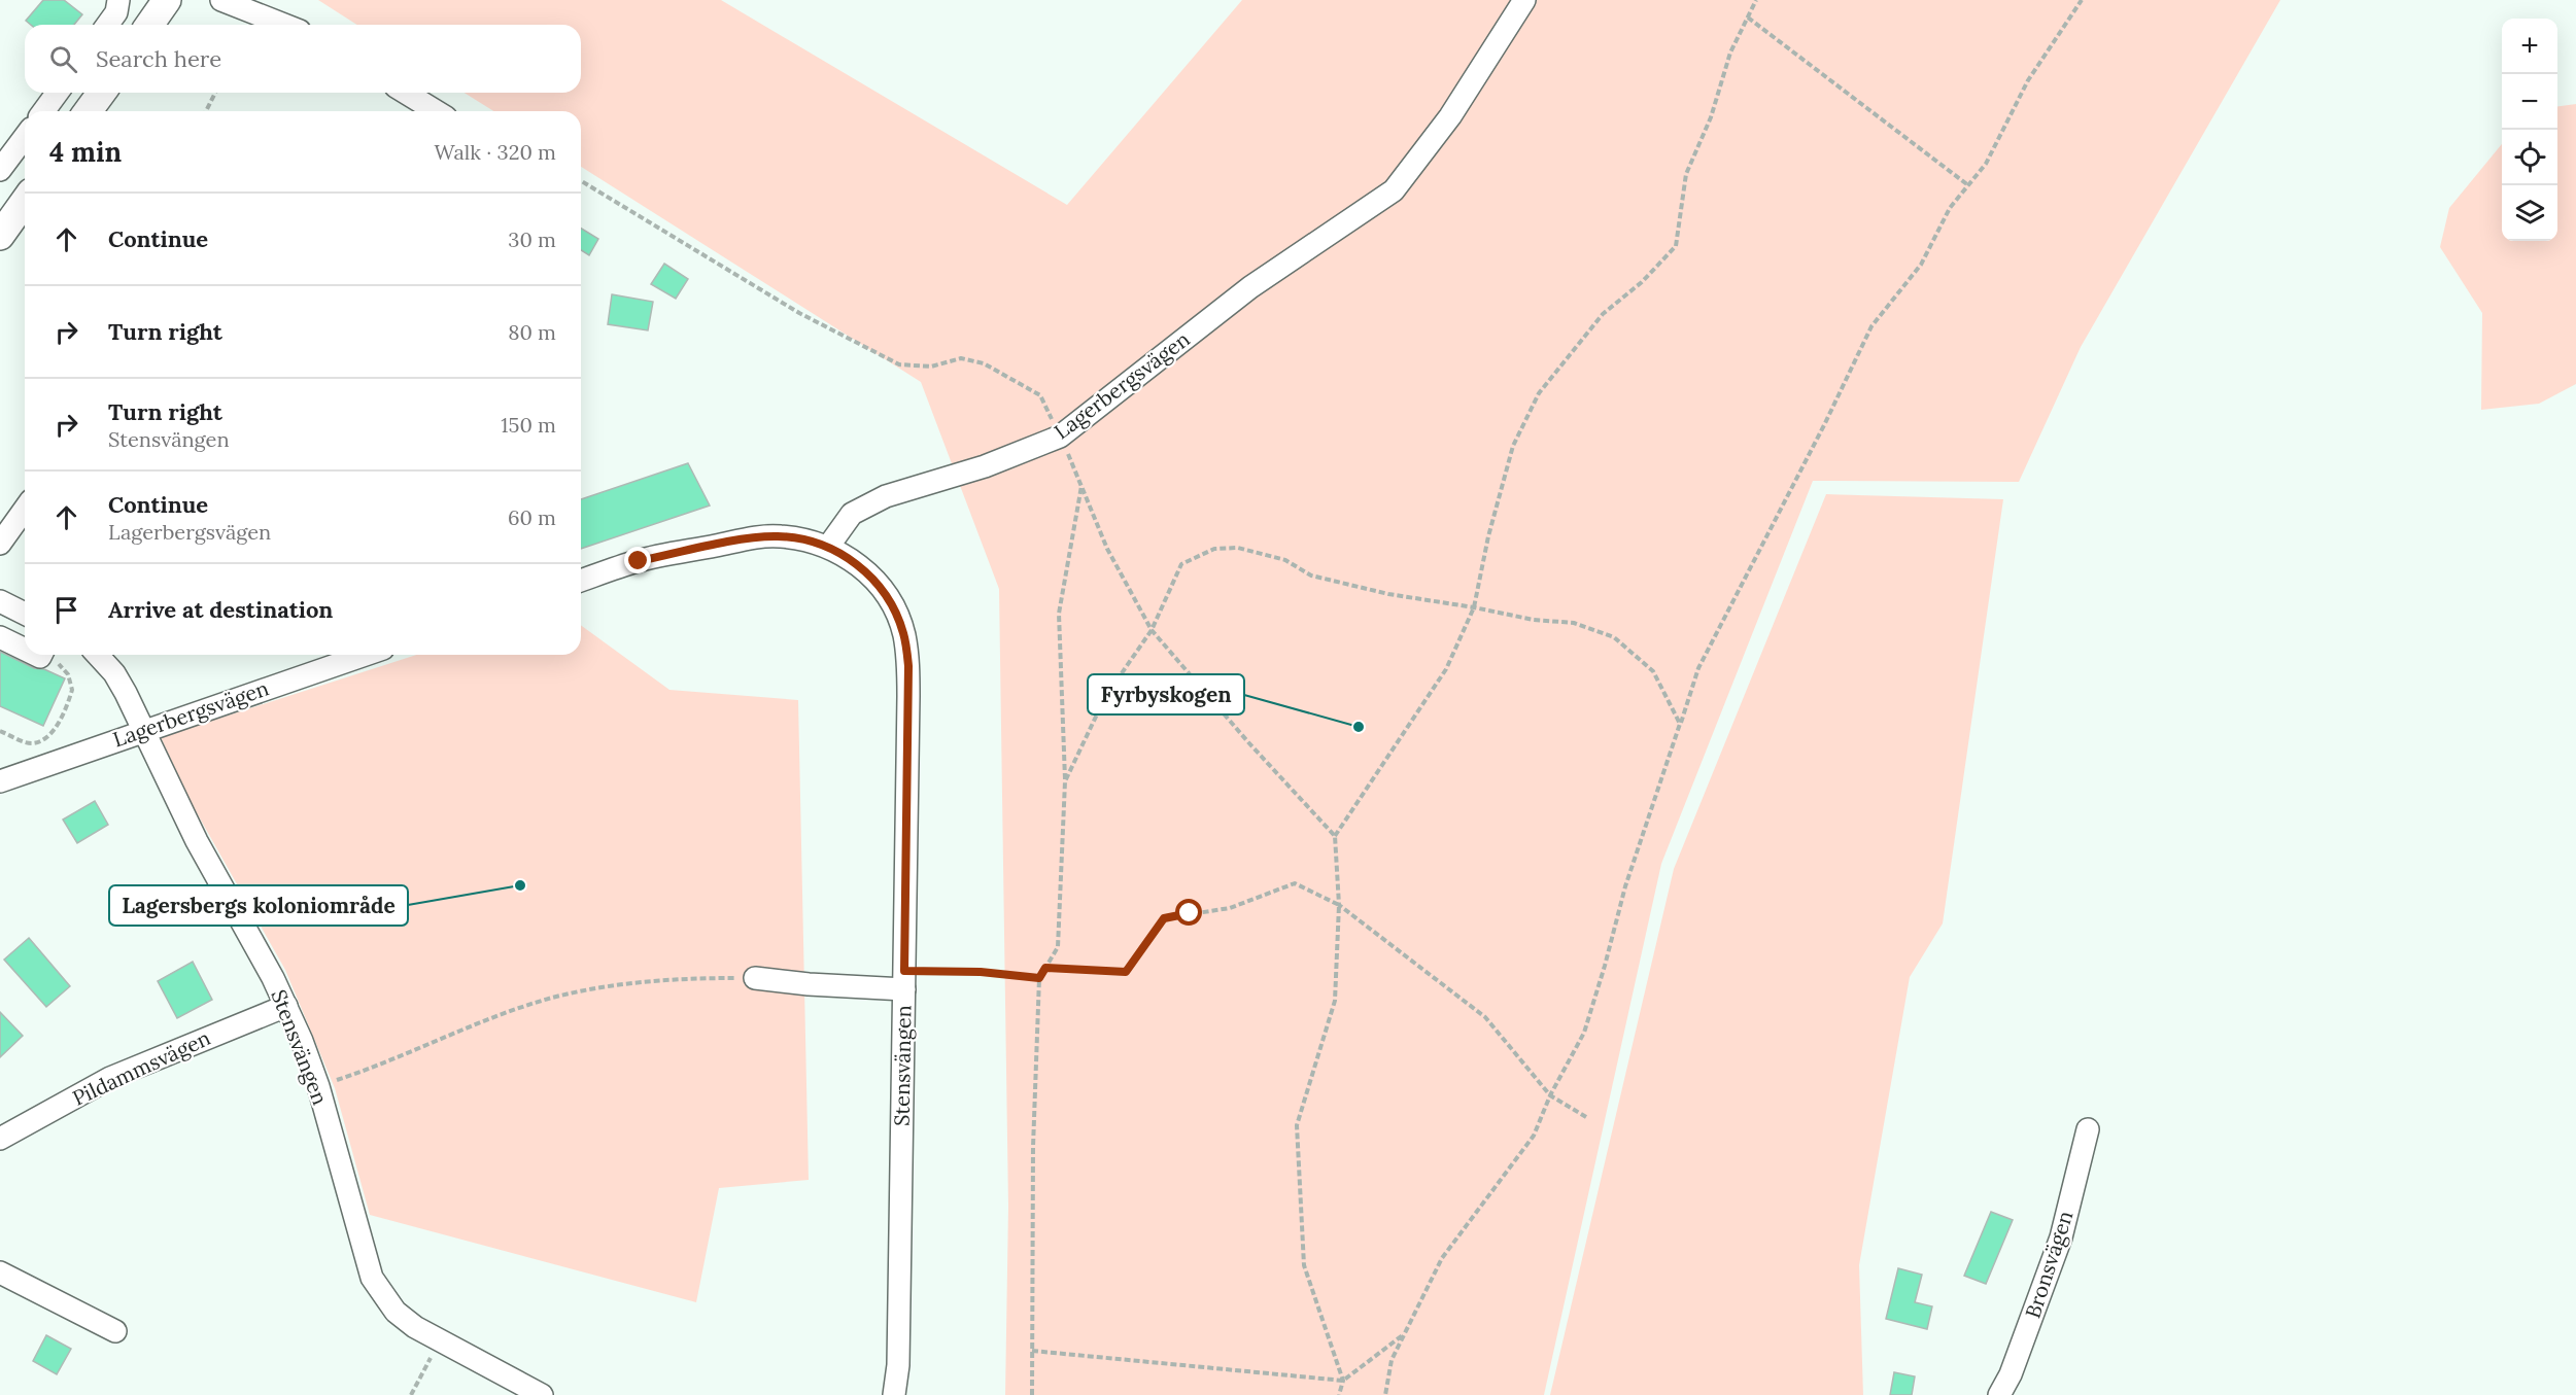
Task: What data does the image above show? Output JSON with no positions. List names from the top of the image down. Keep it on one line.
{"streets":{"street":["Lagerbergsvägen","Stensvängen","Pildammsvägen","Bronsvägen"]},"crossings":[["Lagerbergsvägen","Stensvängen"],["Stensvängen","Pildammsvägen"]],"places":["Fyrbyskogen","Lagersbergs koloniområde"],"page":{"map_buttons":["+","−"],"search":"Search here","heading":["4 min","Walk · 320 m"],"list":[["Continue","30 m"],["Turn right","80 m"],["Turn right","Stensvängen","150 m"],["Continue","Lagerbergsvägen","60 m"],"Arrive at destination"]}}
